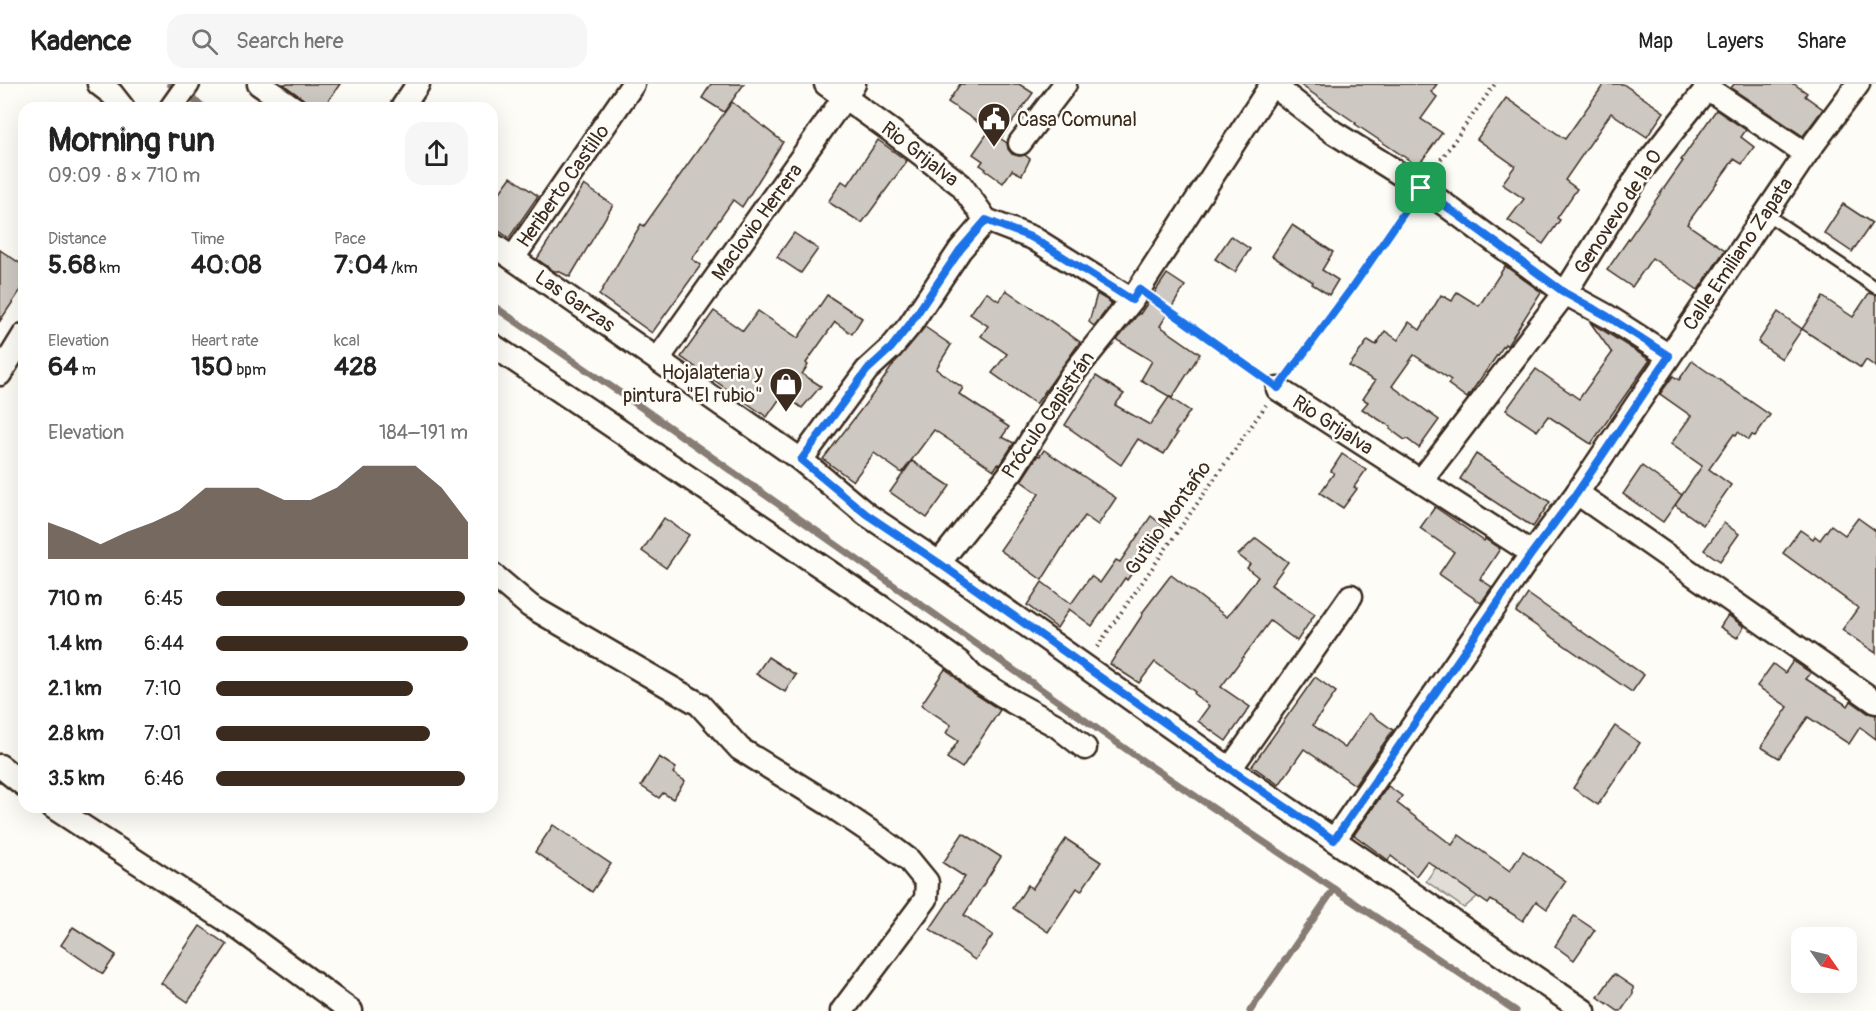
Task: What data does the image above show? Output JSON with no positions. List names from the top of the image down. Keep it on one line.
{"streets":{"street":["Rio Grijalva","Heriberto Castillo","Genovevo de la O","Maclovio Herrera","Calle Emiliano Zapata","Las Garzas","Próculo Capistrán"],"path":["Gutilio Montaño"]},"crossings":[["Rio Grijalva","Genovevo de la O"],["Rio Grijalva","Maclovio Herrera"],["Rio Grijalva","Calle Emiliano Zapata"],["Rio Grijalva","Próculo Capistrán"],["Rio Grijalva","Gutilio Montaño"],["Heriberto Castillo","Las Garzas"],["Genovevo de la O","Calle Emiliano Zapata"],["Maclovio Herrera","Las Garzas"],["Calle Emiliano Zapata","Las Garzas"],["Las Garzas","Próculo Capistrán"],["Las Garzas","Gutilio Montaño"]],"places":{"public building":["Casa Comunal"],"shop":["Hojalateria y pintura \"El rubio\""]},"north":"bottom right","page":{"header":"Kadence","search":"Search here","nav":["Map","Layers","Share"],"heading":["Morning run","09:09 · 8 × 710 m"],"stats":[["Distance","5.68 km"],["Time","40:08"],["Pace","7:04 /km"],["Elevation","64 m"],["Heart rate","150 bpm"],["kcal","428"]],"chart":["Elevation","184–191 m"],"list":[{"name":"710 m","note":"6:45"},{"name":"1.4 km","note":"6:44"},{"name":"2.1 km","note":"7:10"},{"name":"2.8 km","note":"7:01"},{"name":"3.5 km","note":"6:46"}]}}
